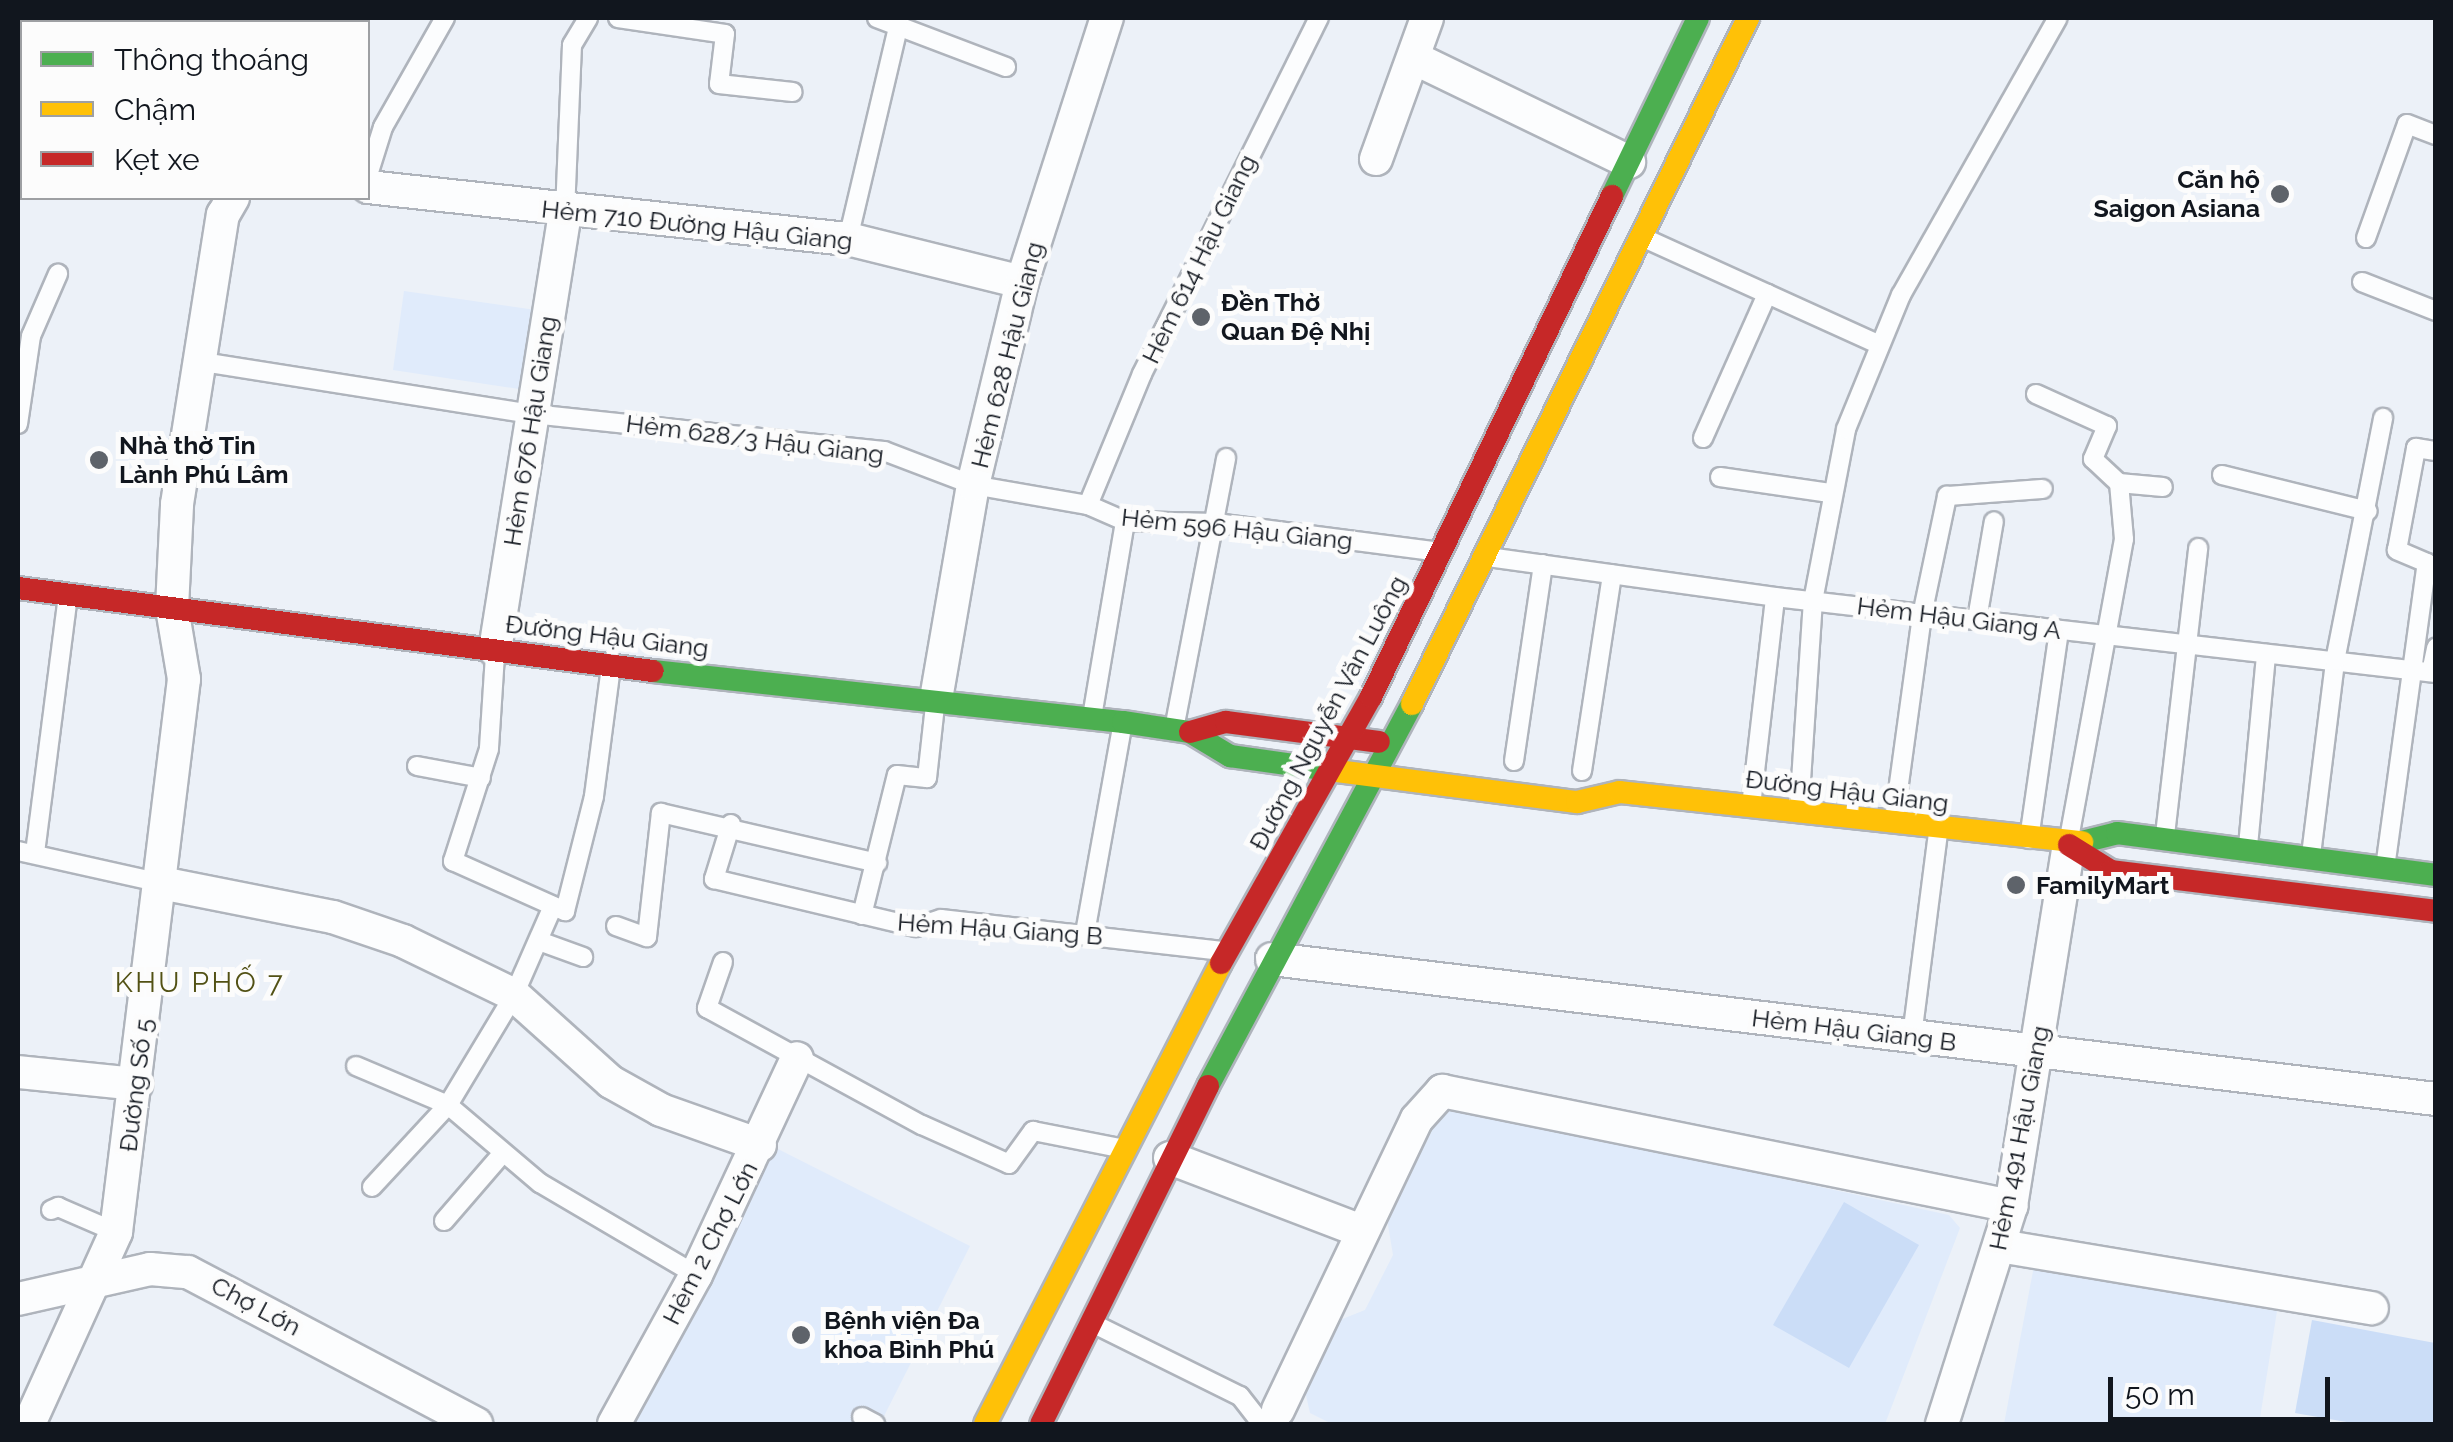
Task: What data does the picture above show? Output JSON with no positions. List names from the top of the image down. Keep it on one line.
{"streets":{"main road":["Đường Hậu Giang","Đường Nguyễn Văn Luông"],"street":["Hẻm 710 Đường Hậu Giang","Hẻm 628 Hậu Giang","Hẻm 676 Hậu Giang","Hẻm Hậu Giang B","Đường Số 5","Hẻm 491 Hậu Giang","Hẻm 2 Chợ Lớn","Chợ Lớn"],"lane":["Hẻm 614 Hậu Giang","Hẻm 628/3 Hậu Giang","Hẻm 596 Hậu Giang","Hẻm Hậu Giang A"]},"crossings":[["Hẻm 710 Đường Hậu Giang","Hẻm 628 Hậu Giang"],["Hẻm 710 Đường Hậu Giang","Hẻm 676 Hậu Giang"],["Hẻm 614 Hậu Giang","Hẻm 596 Hậu Giang"],["Hẻm 628 Hậu Giang","Hẻm 628/3 Hậu Giang"],["Hẻm 628 Hậu Giang","Hẻm 596 Hậu Giang"],["Hẻm 628 Hậu Giang","Đường Hậu Giang"],["Hẻm 676 Hậu Giang","Hẻm 628/3 Hậu Giang"],["Hẻm 676 Hậu Giang","Đường Hậu Giang"],["Hẻm 628/3 Hậu Giang","Hẻm 596 Hậu Giang"],["Hẻm 596 Hậu Giang","Đường Nguyễn Văn Luông"],["Đường Hậu Giang","Đường Nguyễn Văn Luông"],["Đường Hậu Giang","Đường Số 5"],["Đường Hậu Giang","Hẻm 491 Hậu Giang"],["Đường Nguyễn Văn Luông","Hẻm Hậu Giang B"],["Hẻm Hậu Giang B","Hẻm 491 Hậu Giang"],["Đường Số 5","Chợ Lớn"]],"districts":["KHU PHỐ 7"],"places":["Căn hộ Saigon Asiana","Đền Thờ Quan Đệ Nhị","Nhà thờ Tin Lành Phú Lâm","FamilyMart","Bệnh viện Đa khoa Bình Phú"],"legend":["Thông thoáng","Chậm","Kẹt xe"],"scale_bar":"50 m"}
